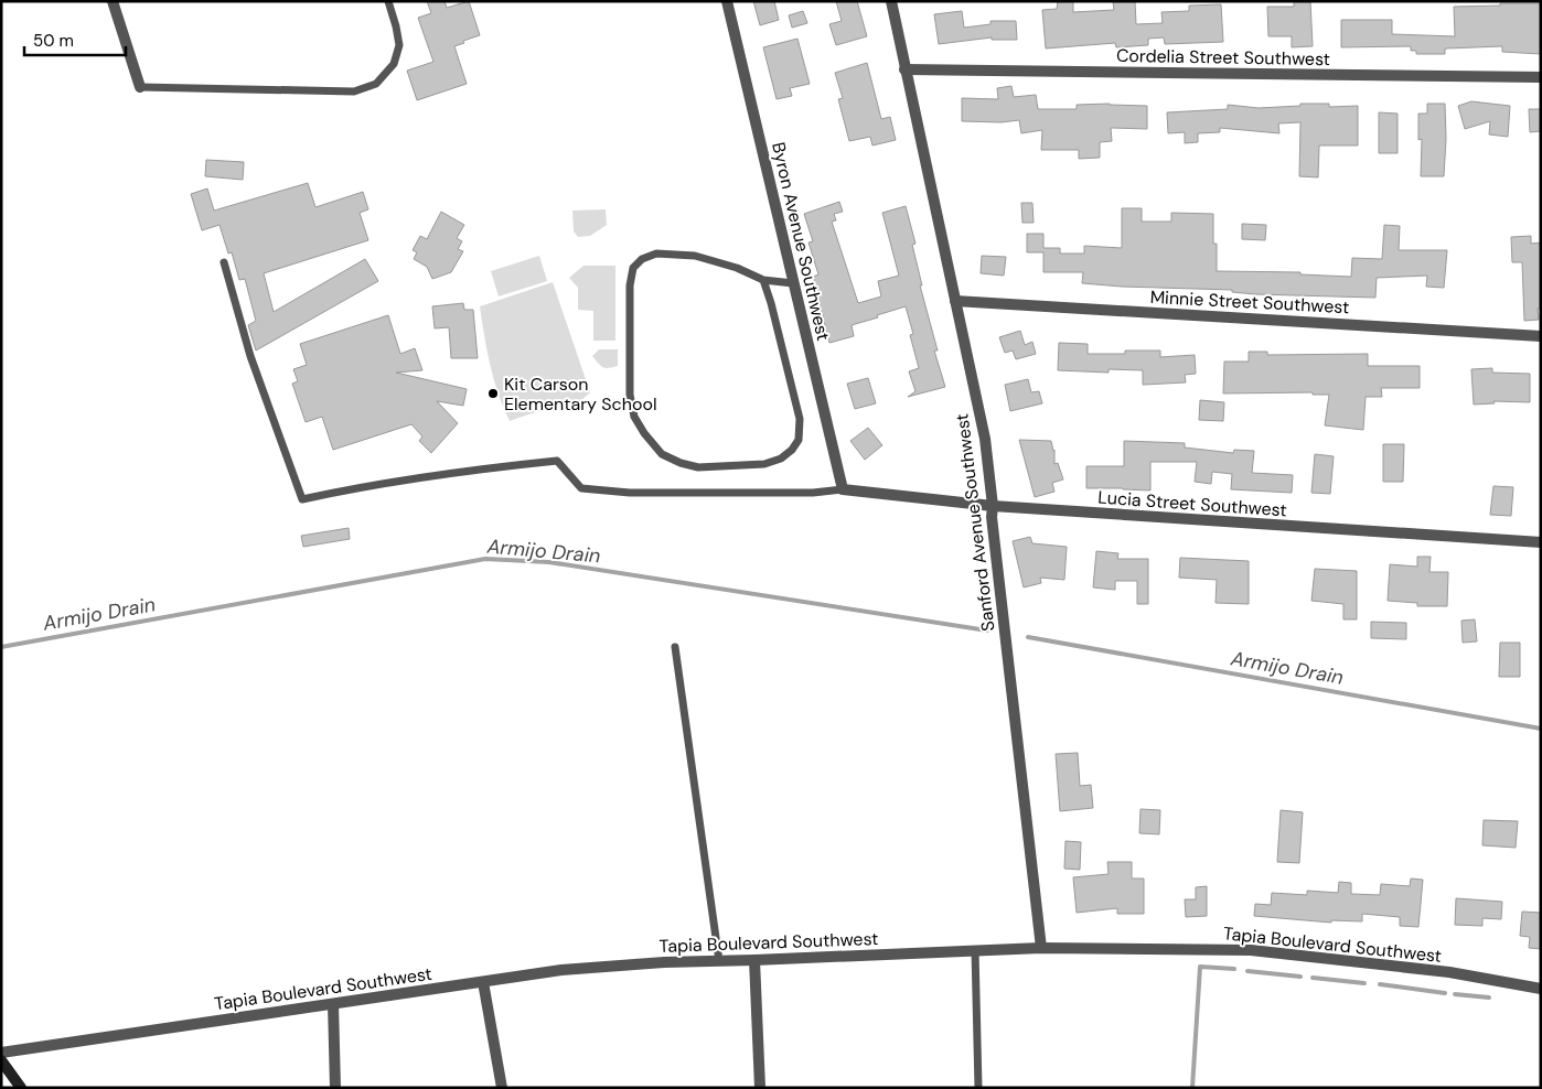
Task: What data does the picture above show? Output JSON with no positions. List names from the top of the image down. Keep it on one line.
{"streets":{"street":["Cordelia Street Southwest","Byron Avenue Southwest","Minnie Street Southwest","Lucia Street Southwest","Sanford Avenue Southwest","Tapia Boulevard Southwest"]},"crossings":[["Cordelia Street Southwest","Sanford Avenue Southwest"],["Byron Avenue Southwest","Lucia Street Southwest"],["Minnie Street Southwest","Sanford Avenue Southwest"],["Lucia Street Southwest","Sanford Avenue Southwest"],["Sanford Avenue Southwest","Tapia Boulevard Southwest"]],"water":["Armijo Drain"],"places":["Kit Carson Elementary School"],"scale_bar":"50 m"}
